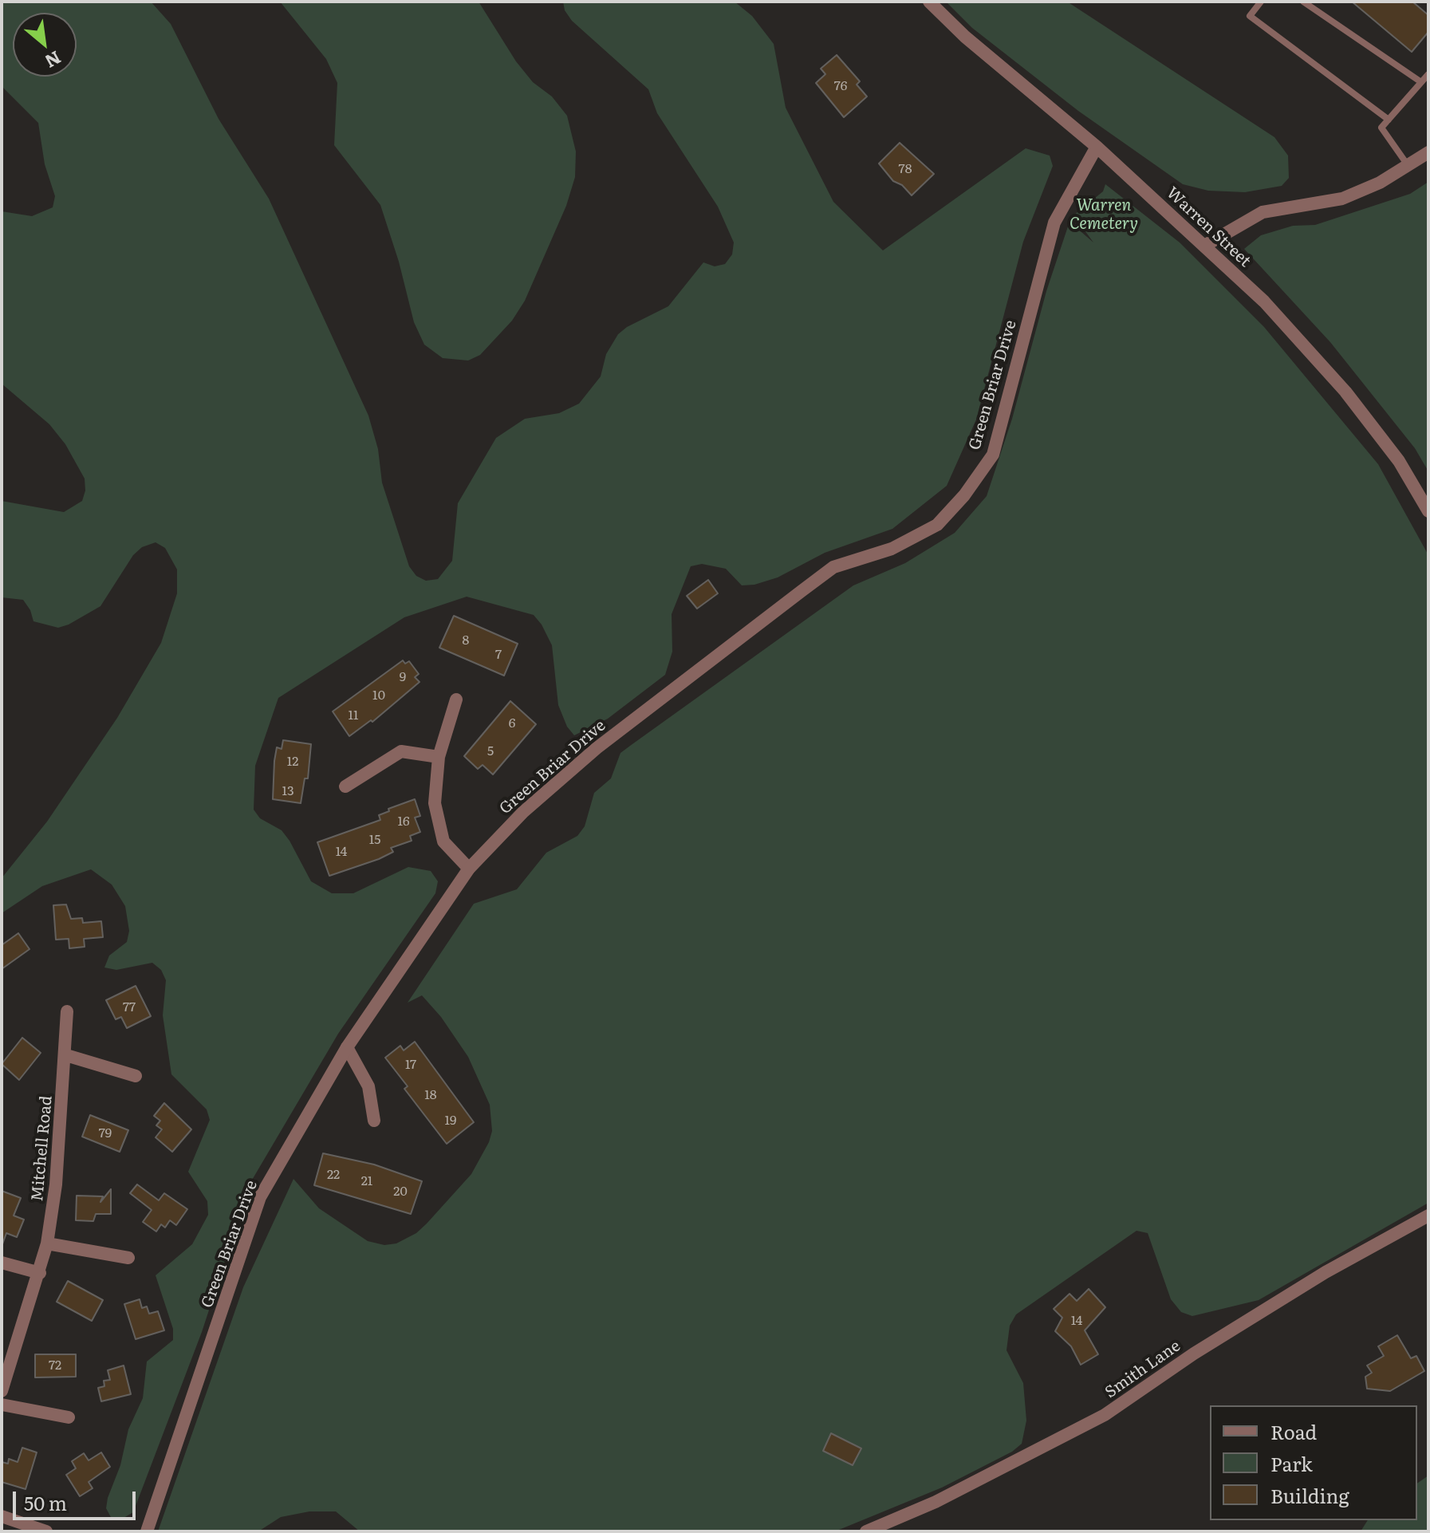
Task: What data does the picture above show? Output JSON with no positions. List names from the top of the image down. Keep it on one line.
{"streets":{"street":["Warren Street","Green Briar Drive","Mitchell Road","Smith Lane"]},"crossings":[["Warren Street","Green Briar Drive"]],"parks":["Warren Cemetery"],"house_numbers":["76","78","8","7","9","10","11","6","5","12","13","16","15","14","77","17","18","19","79","22","21","20","14","72"],"legend":["Road","Park","Building"],"scale_bar":"50 m","north":"bottom right"}
